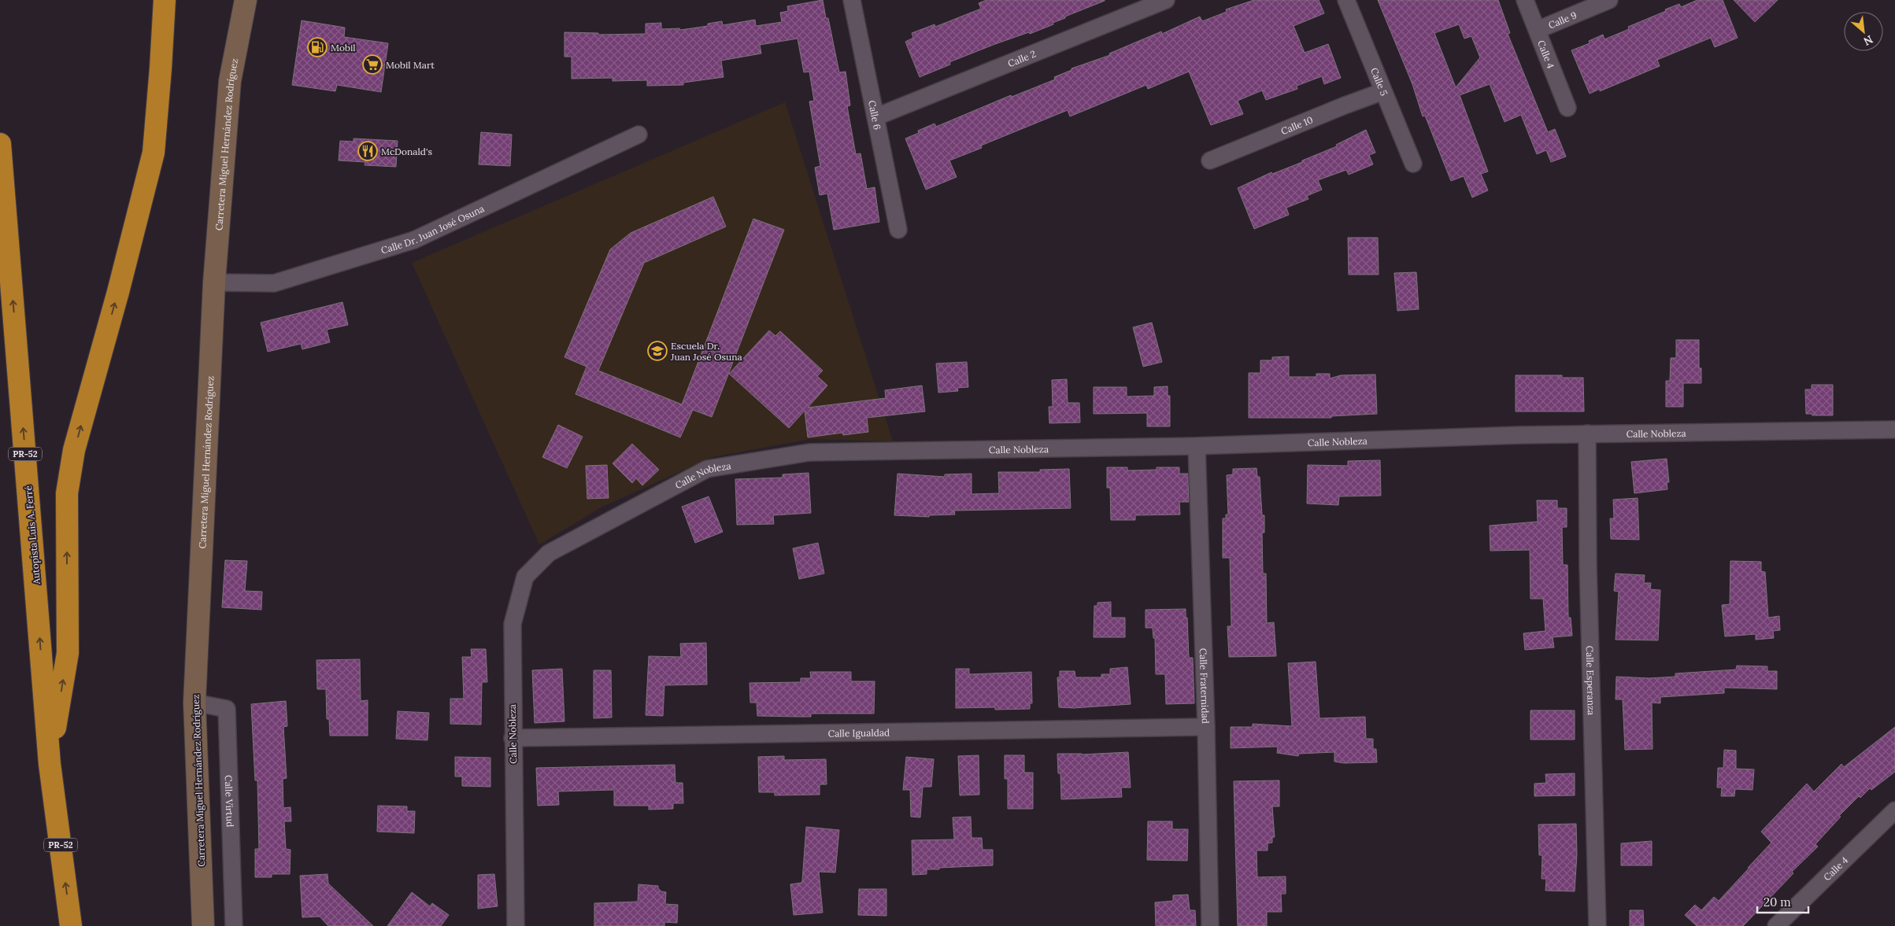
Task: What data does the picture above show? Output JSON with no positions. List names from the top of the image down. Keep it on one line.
{"streets":{"highway":["PR-52","Autopista Luis A. Ferré"],"street":["Calle 9","Calle 4","Calle 2","Calle 5","Calle 6","Calle 10","Carretera Miguel Hernández Rodríguez","Calle Dr. Juan José Osuna","Calle Nobleza","Calle Esperanza","Calle Fraternidad","Calle Igualdad","Calle Virtud"]},"crossings":[["Calle 9","Calle 4"],["Calle 2","Calle 6"],["Calle 5","Calle 10"],["Carretera Miguel Hernández Rodríguez","Calle Dr. Juan José Osuna"],["Carretera Miguel Hernández Rodríguez","Calle Virtud"],["Calle Nobleza","Calle Esperanza"],["Calle Nobleza","Calle Fraternidad"],["Calle Nobleza","Calle Igualdad"],["Calle Fraternidad","Calle Igualdad"]],"places":{"fuel station":["Mobil"],"supermarket":["Mobil Mart"],"restaurant":["McDonald's"],"school or university":["Escuela Dr. Juan José Osuna"]},"scale_bar":"20 m","north":"bottom right"}
